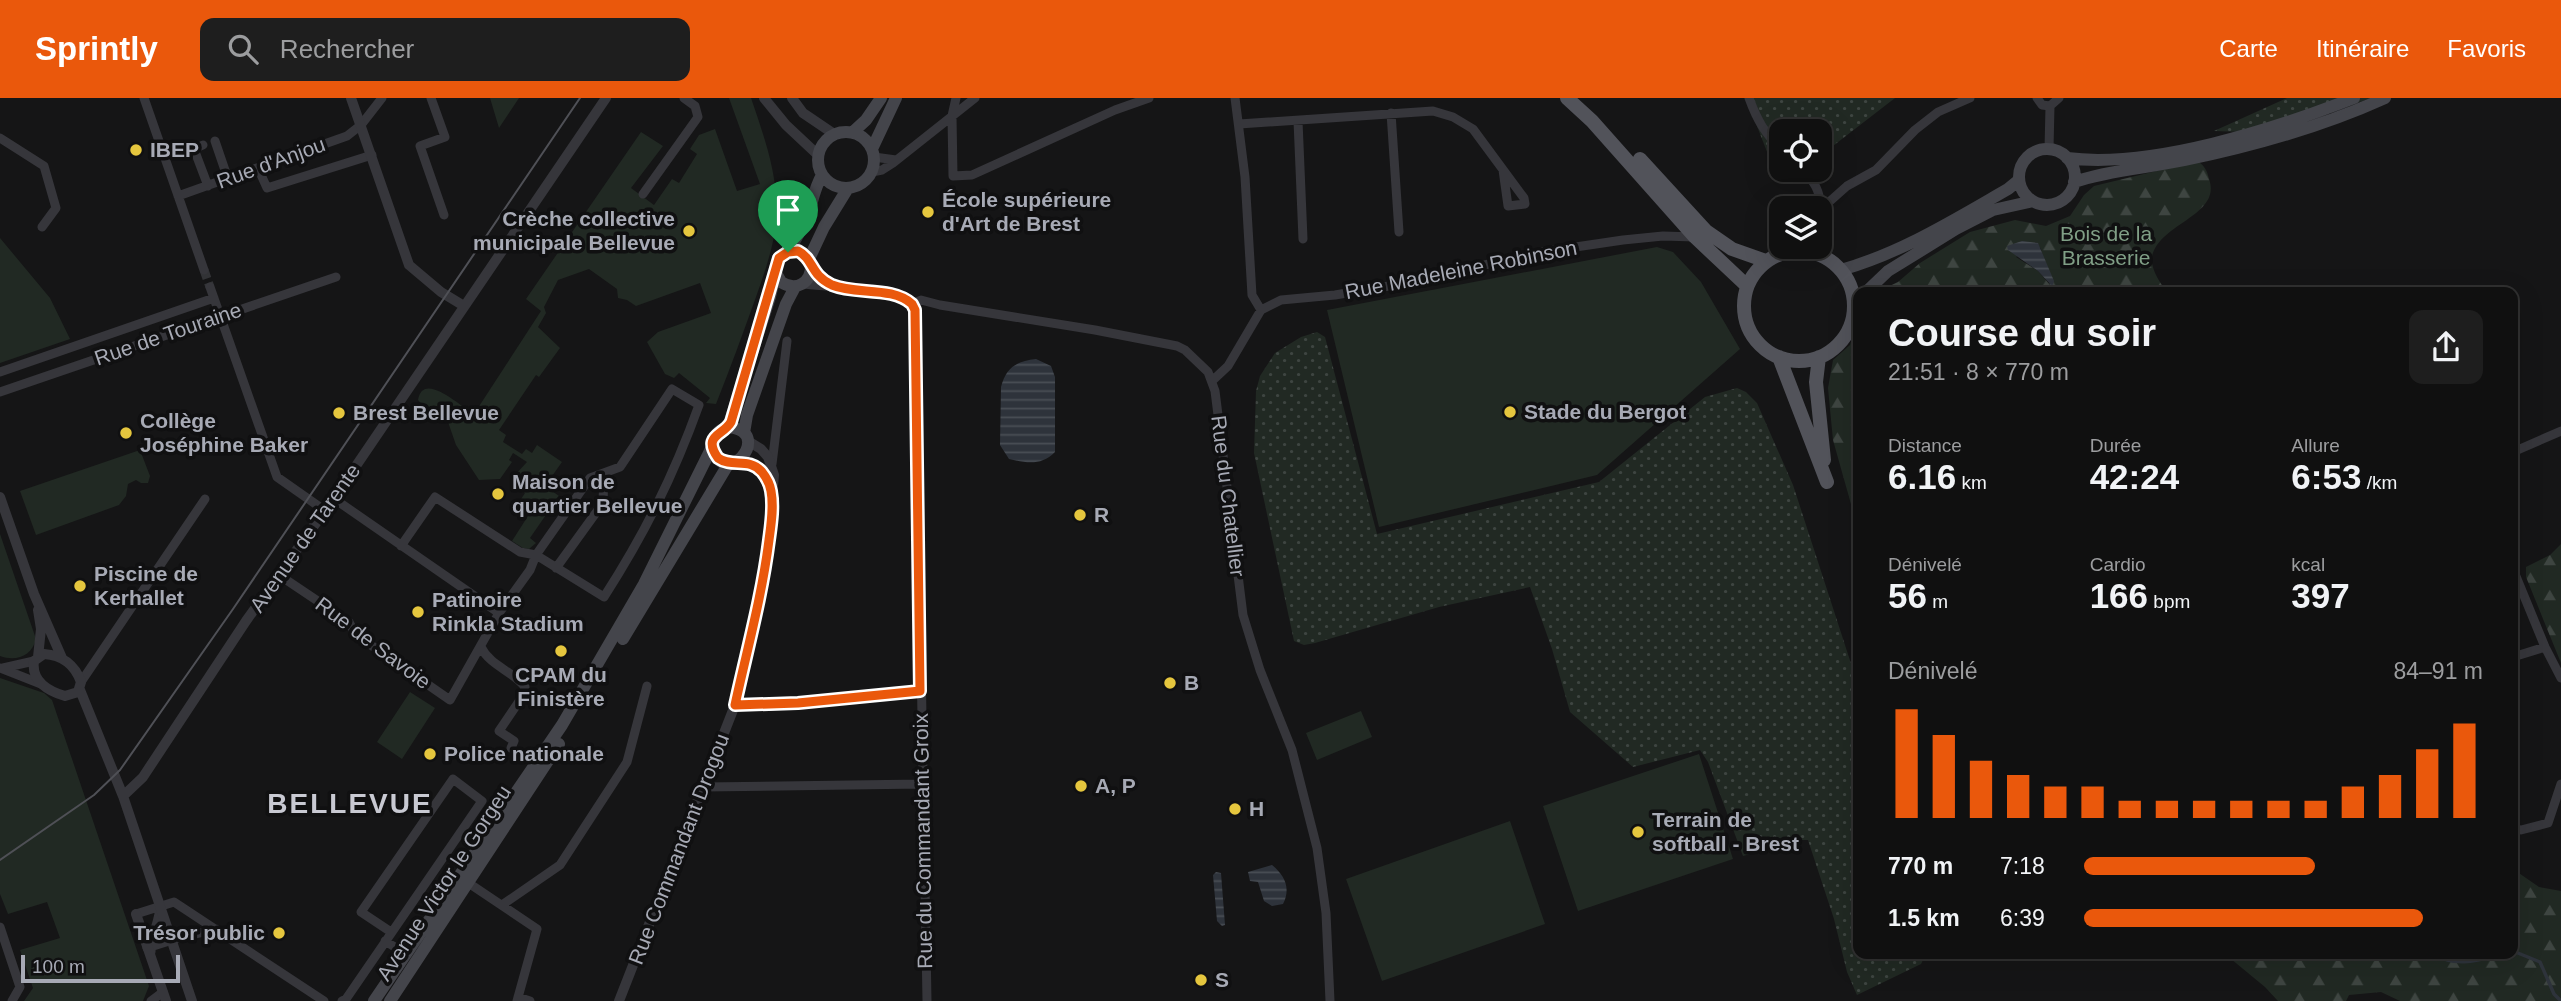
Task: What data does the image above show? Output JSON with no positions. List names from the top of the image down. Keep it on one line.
{"streets":{"main road":["Avenue Victor le Gorgeu"],"street":["Rue d'Anjou","Rue Madeleine Robinson","Rue de Touraine","Rue du Chatellier","Avenue de Tarente","Rue de Savoie","Rue du Commandant Groix","Rue Commandant Drogou"]},"crossings":[["Avenue de Tarente","Rue de Savoie"]],"districts":["BELLEVUE"],"parks":["Bois de la Brasserie"],"places":["IBEP","École supérieure d'Art de Brest","Crèche collective municipale Bellevue","Stade du Bergot","Brest Bellevue","Collège Joséphine Baker","Maison de quartier Bellevue","R","Piscine de Kerhallet","Patinoire Rinkla Stadium","CPAM du Finistère","B","Police nationale","A, P","H","Terrain de softball - Brest","Trésor public","S"],"scale_bar":"100 m","page":{"header":"Sprintly","search":"Rechercher","nav":["Carte","Itinéraire","Favoris"],"heading":["Course du soir","21:51 · 8 × 770 m"],"stats":[["Distance","6.16 km"],["Durée","42:24"],["Allure","6:53 /km"],["Dénivelé","56 m"],["Cardio","166 bpm"],["kcal","397"]],"chart":["Dénivelé","84–91 m"],"list":[{"name":"770 m","note":"7:18"},{"name":"1.5 km","note":"6:39"}],"scale":"100 m"}}
